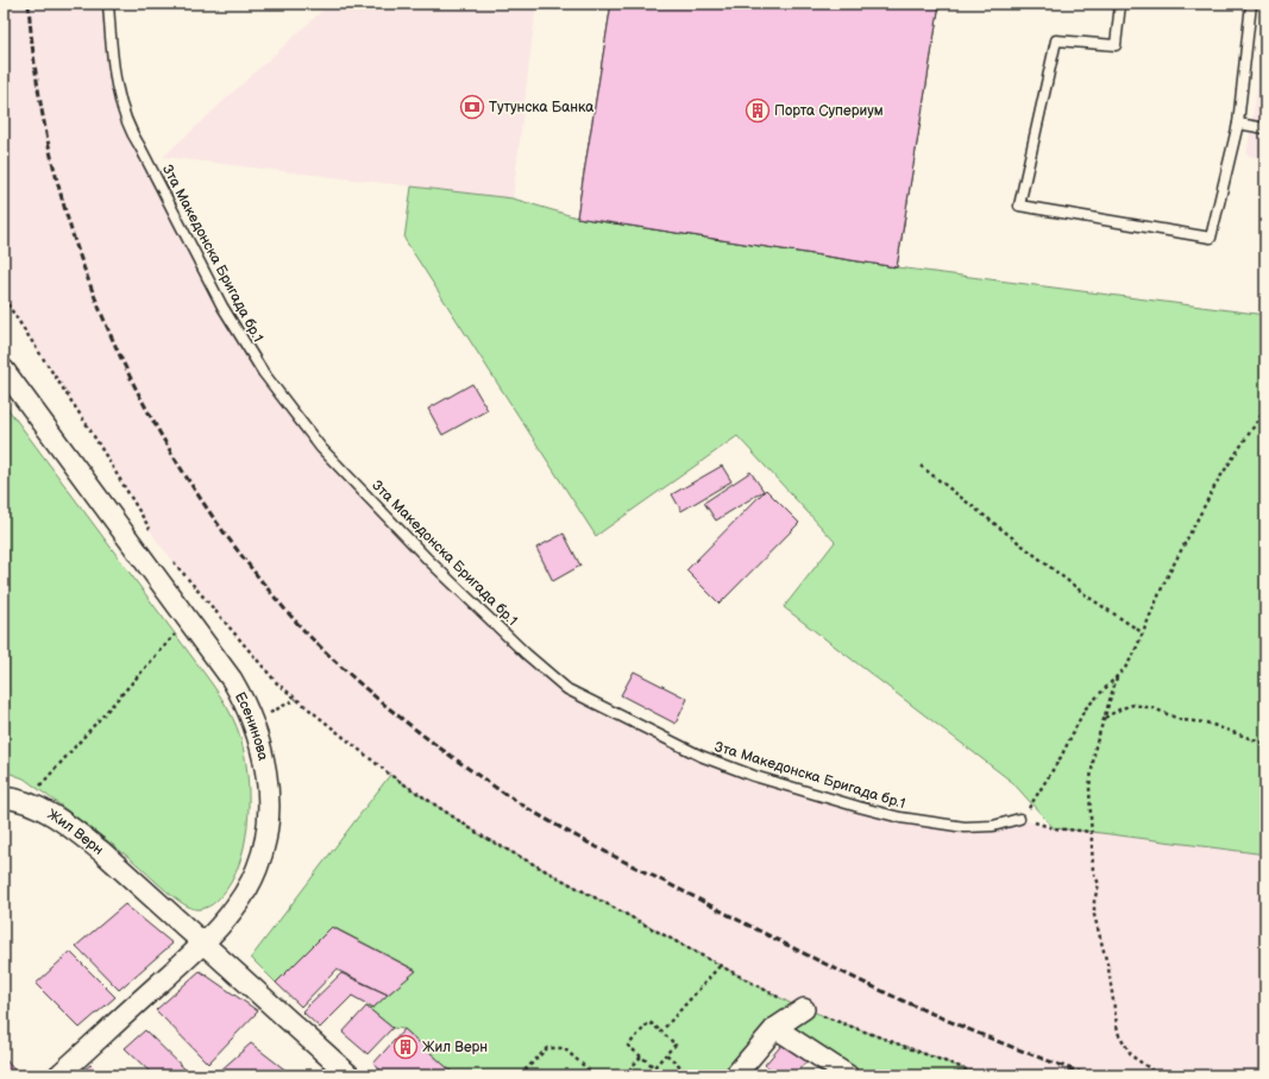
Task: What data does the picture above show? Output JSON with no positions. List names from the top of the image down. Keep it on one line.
{"streets":{"street":["Есенинова","Жил Верн"],"lane":["3та Македонска Бригада бр.1"]},"crossings":[["Есенинова","Жил Верн"]],"places":{"bank":["Тутунска Банка"],"building":["Порта Супериум","Жил Верн"]}}
